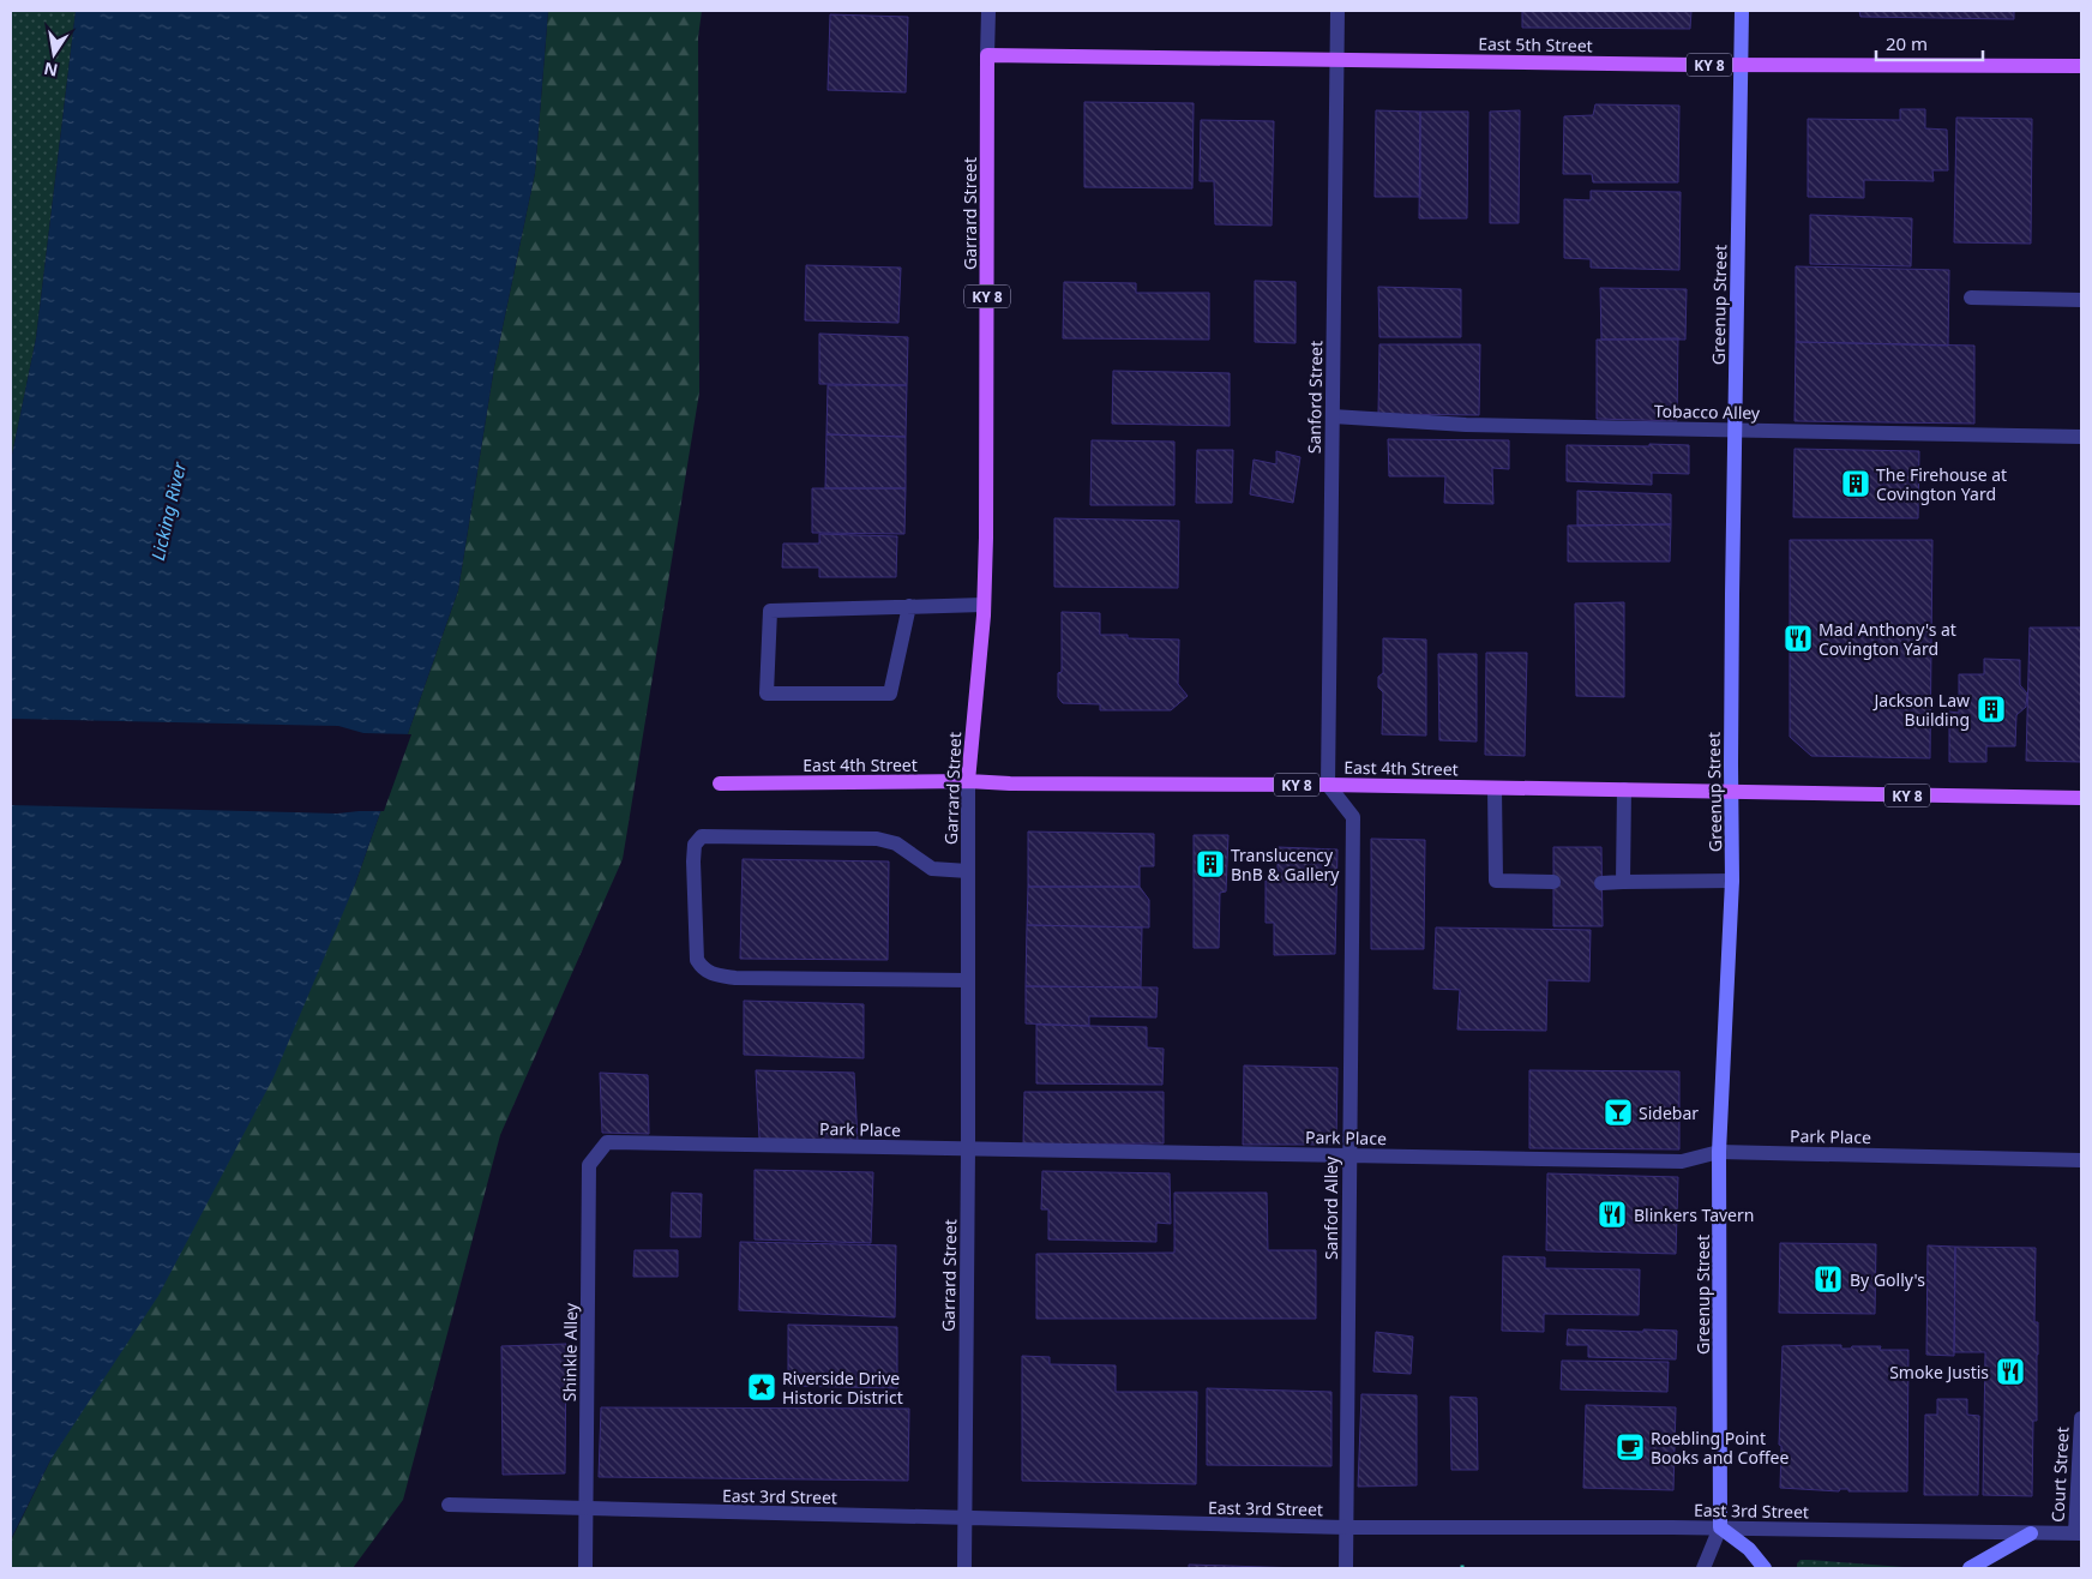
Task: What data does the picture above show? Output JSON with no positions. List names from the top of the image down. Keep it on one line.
{"streets":{"main road":["East 5th Street","KY 8","Garrard Street","Greenup Street","East 4th Street"],"street":["Sanford Street","Tobacco Alley","Park Place","Sanford Alley","Shinkle Alley","Court Street","East 3rd Street"]},"crossings":[["East 5th Street","Garrard Street"],["East 5th Street","Greenup Street"],["East 5th Street","Sanford Street"],["Garrard Street","East 4th Street"],["Garrard Street","Park Place"],["Garrard Street","East 3rd Street"],["Greenup Street","Tobacco Alley"],["Greenup Street","East 4th Street"],["Greenup Street","Park Place"],["Greenup Street","East 3rd Street"],["Sanford Street","Tobacco Alley"],["Sanford Street","East 4th Street"],["Sanford Street","Sanford Alley"],["East 4th Street","Sanford Alley"],["Park Place","Sanford Alley"],["Park Place","Shinkle Alley"],["Sanford Alley","East 3rd Street"],["Shinkle Alley","East 3rd Street"],["Court Street","East 3rd Street"]],"water":["Licking River"],"places":{"building":["The Firehouse at Covington Yard","Jackson Law Building","Translucency BnB & Gallery"],"restaurant":["Mad Anthony's at Covington Yard","Blinkers Tavern","By Golly's","Smoke Justis"],"bar":["Sidebar"],"place":["Riverside Drive Historic District"],"cafe":["Roebling Point Books and Coffee"]},"scale_bar":"20 m","north":"bottom"}
